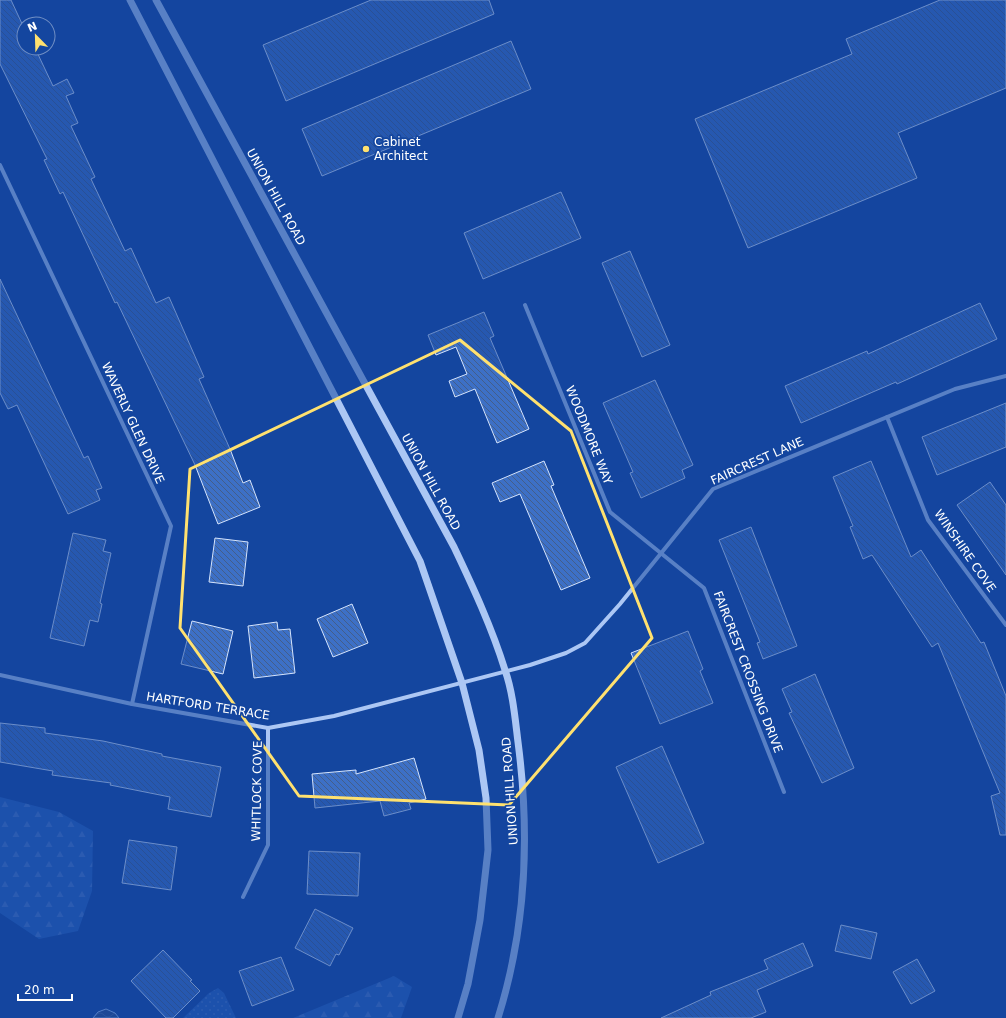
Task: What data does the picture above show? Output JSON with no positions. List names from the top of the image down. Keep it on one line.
{"streets":{"street":["UNION HILL ROAD","WAVERLY GLEN DRIVE","WOODMORE WAY","FAIRCREST LANE","WINSHIRE COVE","FAIRCREST CROSSING DRIVE","HARTFORD TERRACE","WHITLOCK COVE"]},"crossings":[["UNION HILL ROAD","FAIRCREST LANE"],["UNION HILL ROAD","HARTFORD TERRACE"],["WAVERLY GLEN DRIVE","HARTFORD TERRACE"],["WOODMORE WAY","FAIRCREST LANE"],["WOODMORE WAY","FAIRCREST CROSSING DRIVE"],["FAIRCREST LANE","WINSHIRE COVE"],["FAIRCREST LANE","FAIRCREST CROSSING DRIVE"],["FAIRCREST LANE","HARTFORD TERRACE"],["HARTFORD TERRACE","WHITLOCK COVE"]],"places":["Cabinet Architect"],"scale_bar":"20 m","north":"top left"}
